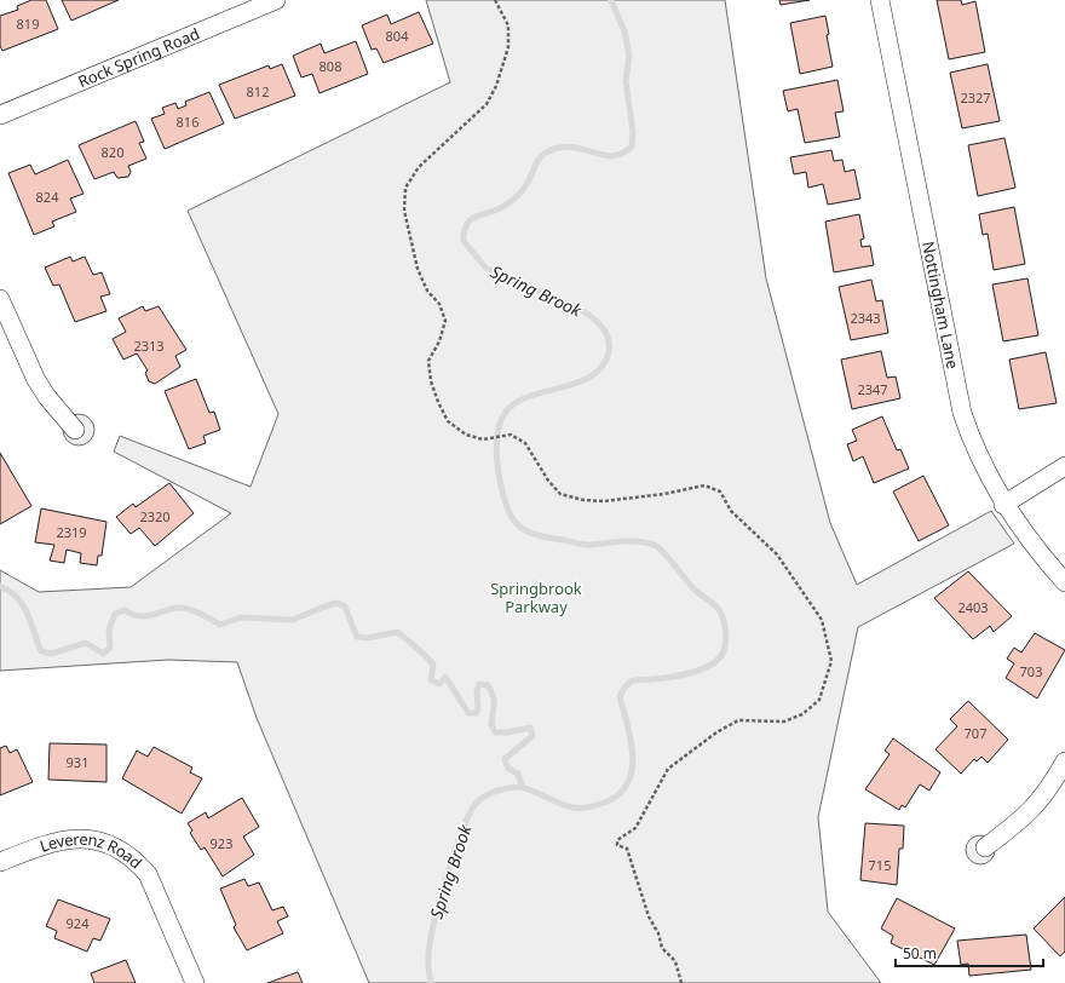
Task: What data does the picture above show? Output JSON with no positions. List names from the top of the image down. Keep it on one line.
{"streets":{"street":["Rock Spring Road","Nottingham Lane","Leverenz Road"]},"water":["Spring Brook"],"parks":["Springbrook Parkway"],"house_numbers":["819","804","808","812","2327","816","820","824","2343","2313","2347","2320","2319","2403","703","707","931","923","715","924"],"scale_bar":"50 m"}
